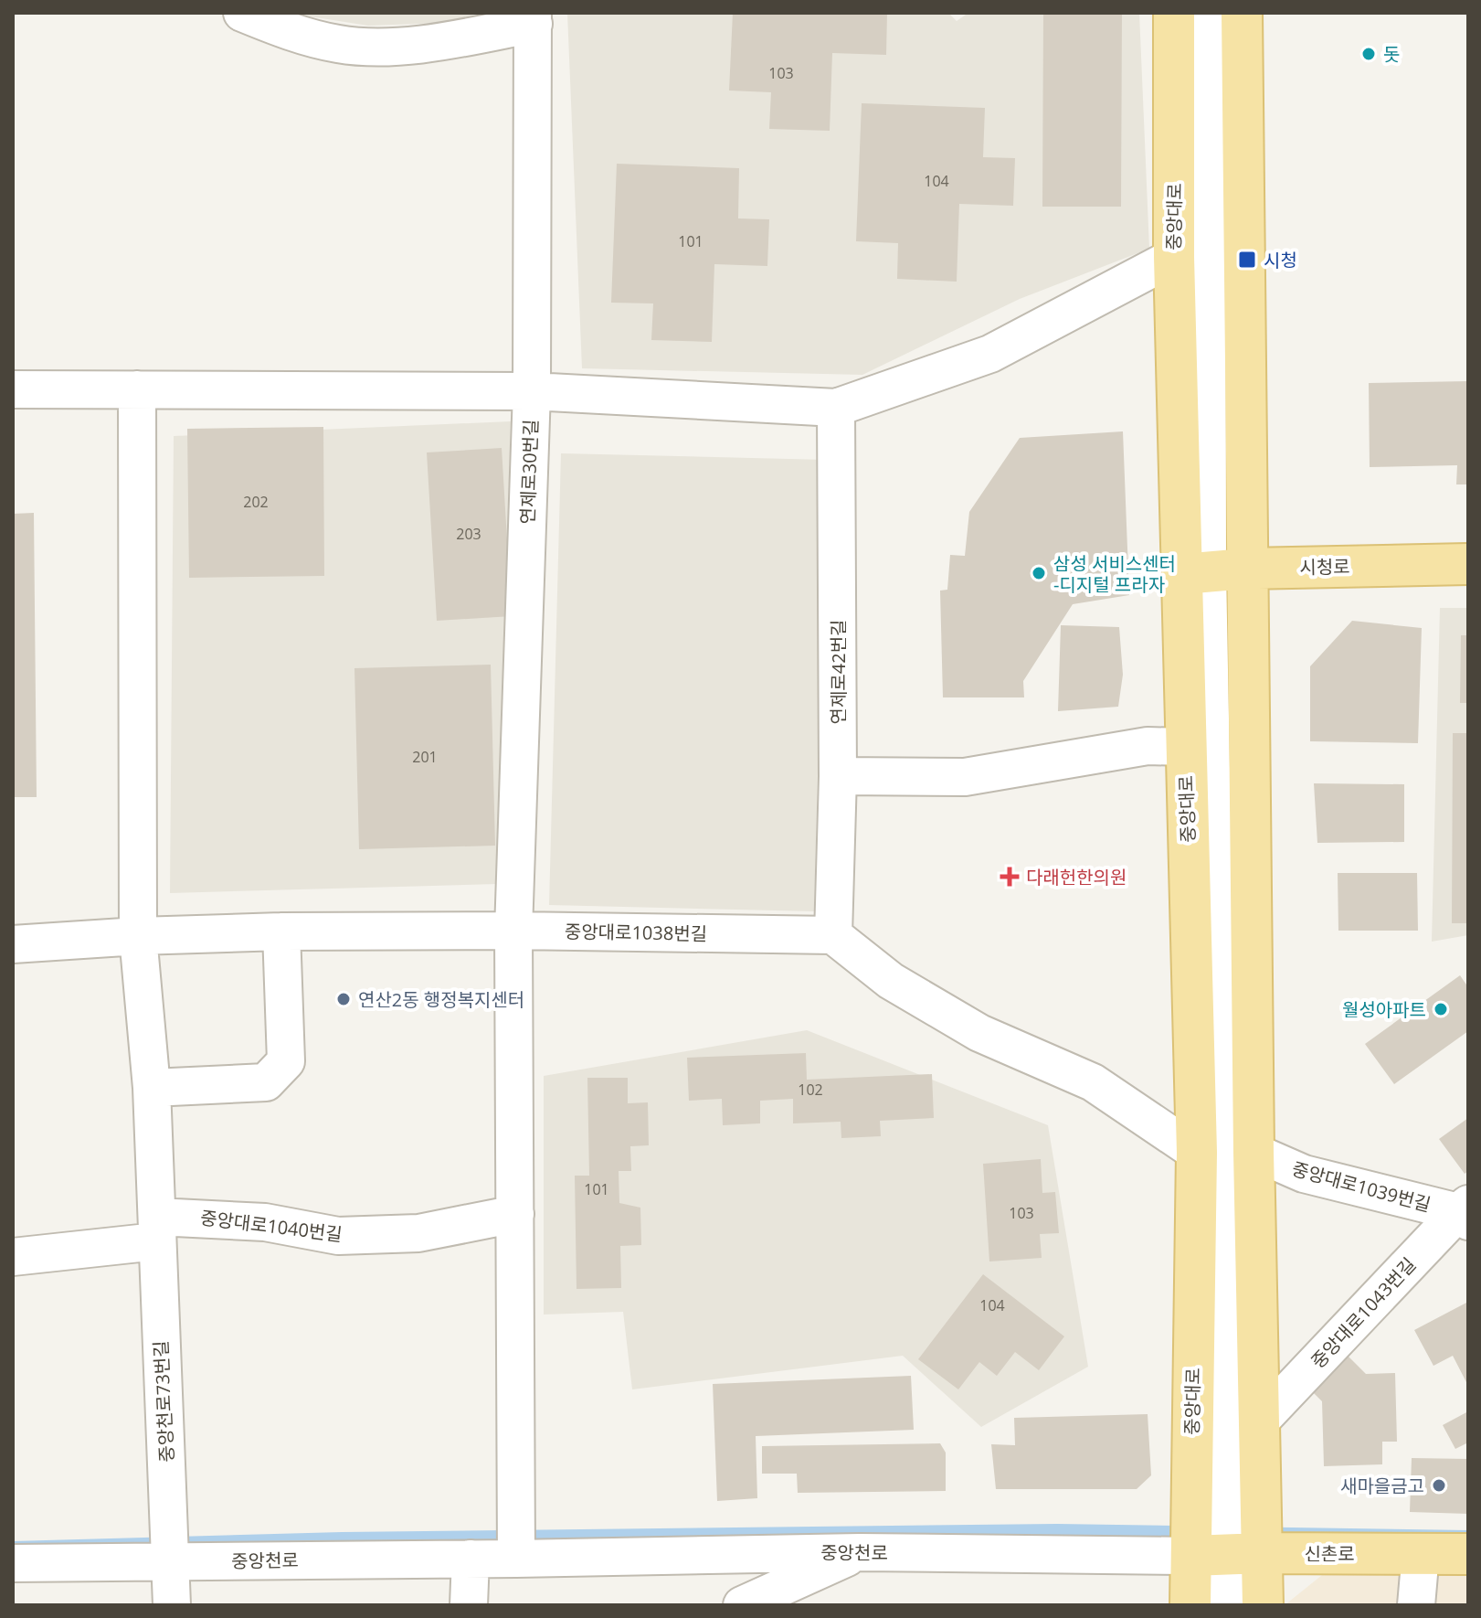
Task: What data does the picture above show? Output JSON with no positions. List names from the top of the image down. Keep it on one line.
{"streets":{"main road":["중앙대로","시청로","신촌로"],"street":["연제로30번길","연제로42번길","중앙대로1038번길","중앙대로1039번길","중앙대로1040번길","중앙대로1043번길","중앙천로73번길","중앙천로"]},"crossings":[["중앙대로","시청로"],["중앙대로","중앙대로1039번길"],["중앙대로","중앙대로1043번길"],["중앙대로","중앙천로"],["중앙대로","신촌로"],["연제로30번길","중앙대로1038번길"],["연제로30번길","중앙대로1040번길"],["연제로42번길","중앙대로1038번길"],["중앙대로1038번길","중앙천로73번길"],["중앙대로1039번길","중앙대로1043번길"],["중앙대로1040번길","중앙천로73번길"],["중앙천로73번길","중앙천로"],["중앙천로","신촌로"]],"places":{"other":["돗","삼성 서비스센터 -디지털 프라자","연산2동 행정복지센터","월성아파트","새마을금고"],"transit":["시청"],"health":["다래헌한의원"]},"house_numbers":["103","104","101","202","203","201","102","101","103","104"]}
